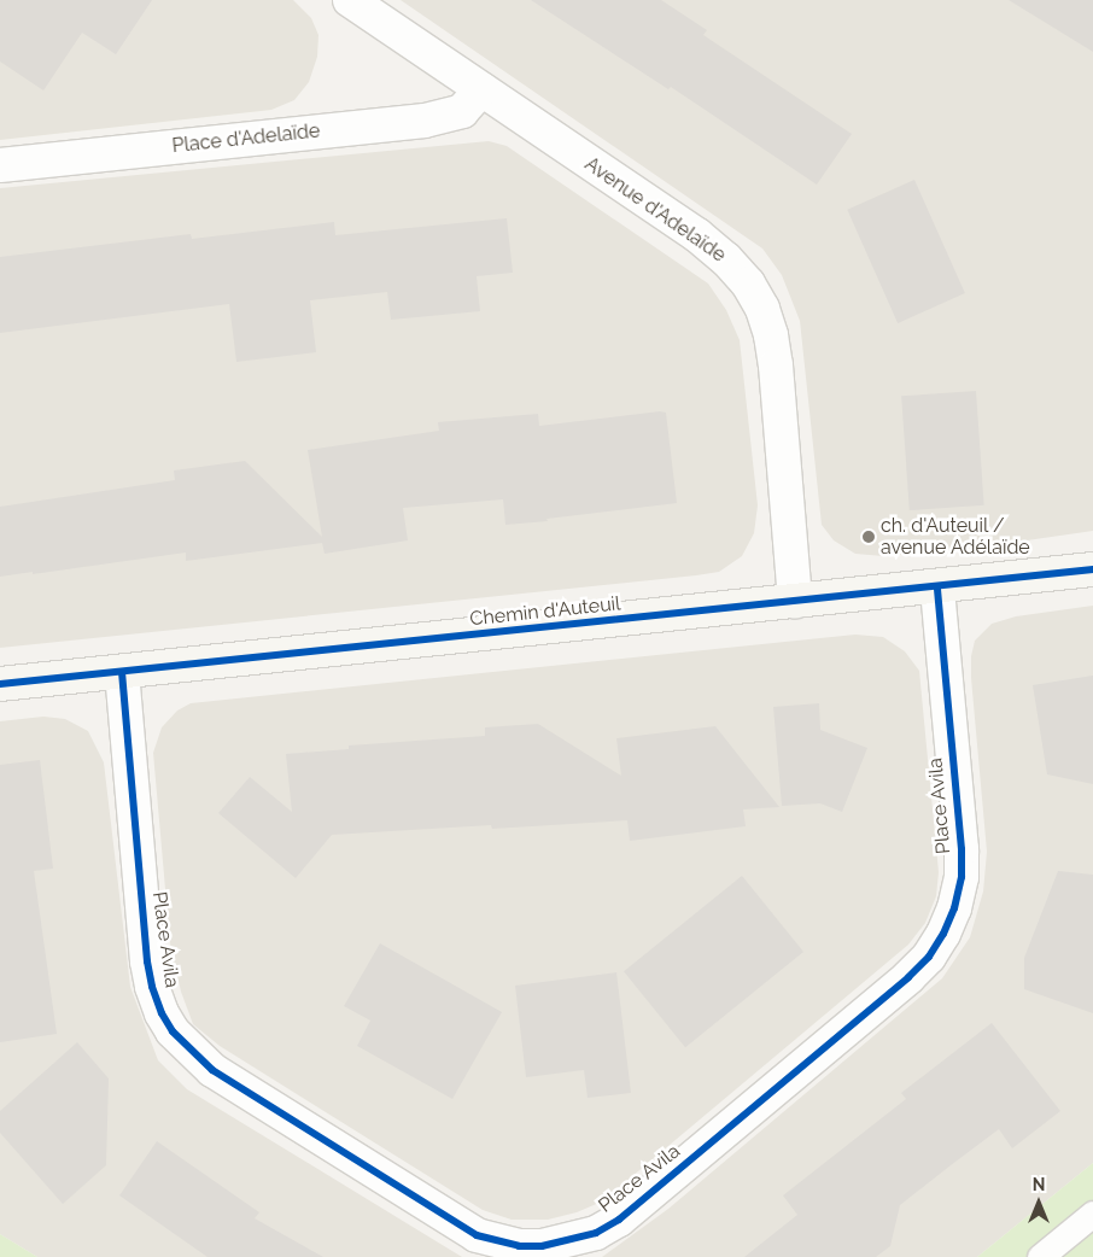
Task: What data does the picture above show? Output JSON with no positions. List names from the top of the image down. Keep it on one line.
{"streets":{"street":["Place d'Adelaïde","Avenue d'Adelaïde","Chemin d'Auteuil","Place Avila"]},"crossings":[["Place d'Adelaïde","Avenue d'Adelaïde"],["Avenue d'Adelaïde","Chemin d'Auteuil"],["Chemin d'Auteuil","Place Avila"]],"places":["ch. d'Auteuil / avenue Adélaïde"],"north":"top"}
